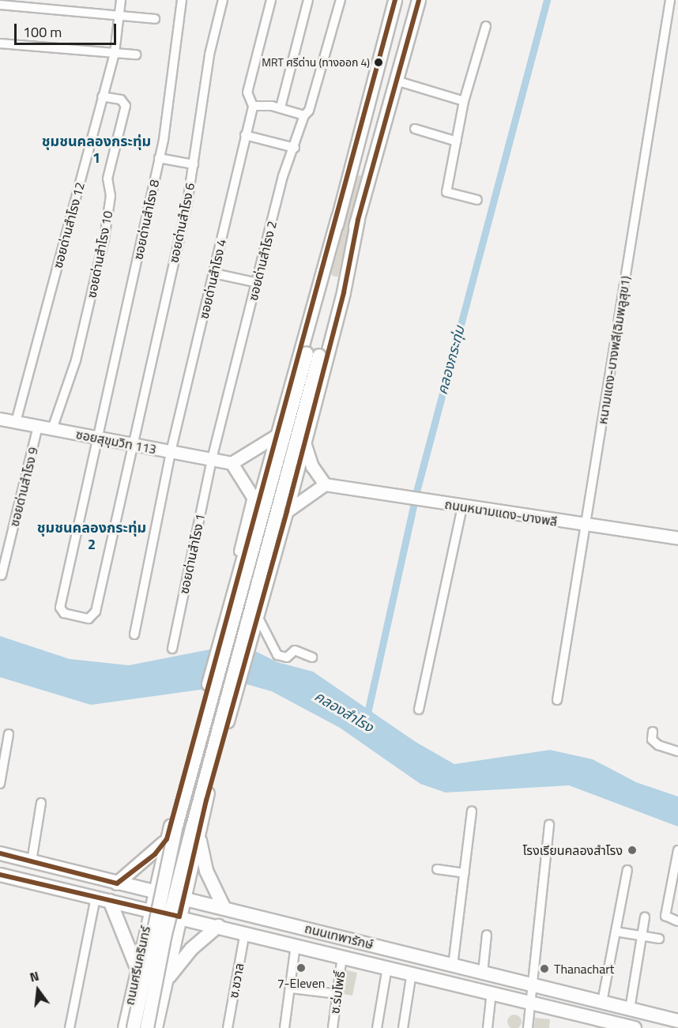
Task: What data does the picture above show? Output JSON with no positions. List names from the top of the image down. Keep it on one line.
{"streets":{"main road":["ซอยสุขุมวิท 113","ถนนหนามแดง-บางพลี","ถนนเทพารักษ์","ถนนศรีนครินทร์"],"street":["ซอยด่านสำโรง 8","ซอยด่านสำโรง 6","ซอยด่านสำโรง 12","ซอยด่านสำโรง 10","ซอยด่านสำโรง 2","ซอยด่านสำโรง 4","หนามแดง-บางพลี(ฉิมพลูสุข1)","ซอยด่านสำโรง 9","ซอยด่านสำโรง 1","ซ.ชวาล","ซ.ร่มโพธิ์"]},"crossings":[["ซอยด่านสำโรง 8","ซอยด่านสำโรง 6"],["ซอยด่านสำโรง 8","ซอยสุขุมวิท 113"],["ซอยด่านสำโรง 6","ซอยสุขุมวิท 113"],["ซอยด่านสำโรง 12","ซอยด่านสำโรง 10"],["ซอยด่านสำโรง 12","ซอยสุขุมวิท 113"],["ซอยด่านสำโรง 10","ซอยสุขุมวิท 113"],["ซอยด่านสำโรง 2","ซอยสุขุมวิท 113"],["ซอยด่านสำโรง 2","ซอยด่านสำโรง 1"],["ซอยด่านสำโรง 4","ซอยสุขุมวิท 113"],["หนามแดง-บางพลี(ฉิมพลูสุข1)","ถนนหนามแดง-บางพลี"],["ซอยสุขุมวิท 113","ซอยด่านสำโรง 9"],["ซอยสุขุมวิท 113","ซอยด่านสำโรง 1"],["ถนนเทพารักษ์","ถนนศรีนครินทร์"],["ถนนเทพารักษ์","ซ.ชวาล"],["ถนนเทพารักษ์","ซ.ร่มโพธิ์"]],"districts":["ชุมชนคลองกระทุ่ม 1","ชุมชนคลองกระทุ่ม 2"],"water":["คลองกระทุ่ม","คลองสำโรง"],"places":["MRT ศรีด่าน (ทางออก 4)","โรงเรียนคลองสำโรง","7-Eleven","Thanachart"],"scale_bar":"100 m","north":"top"}
